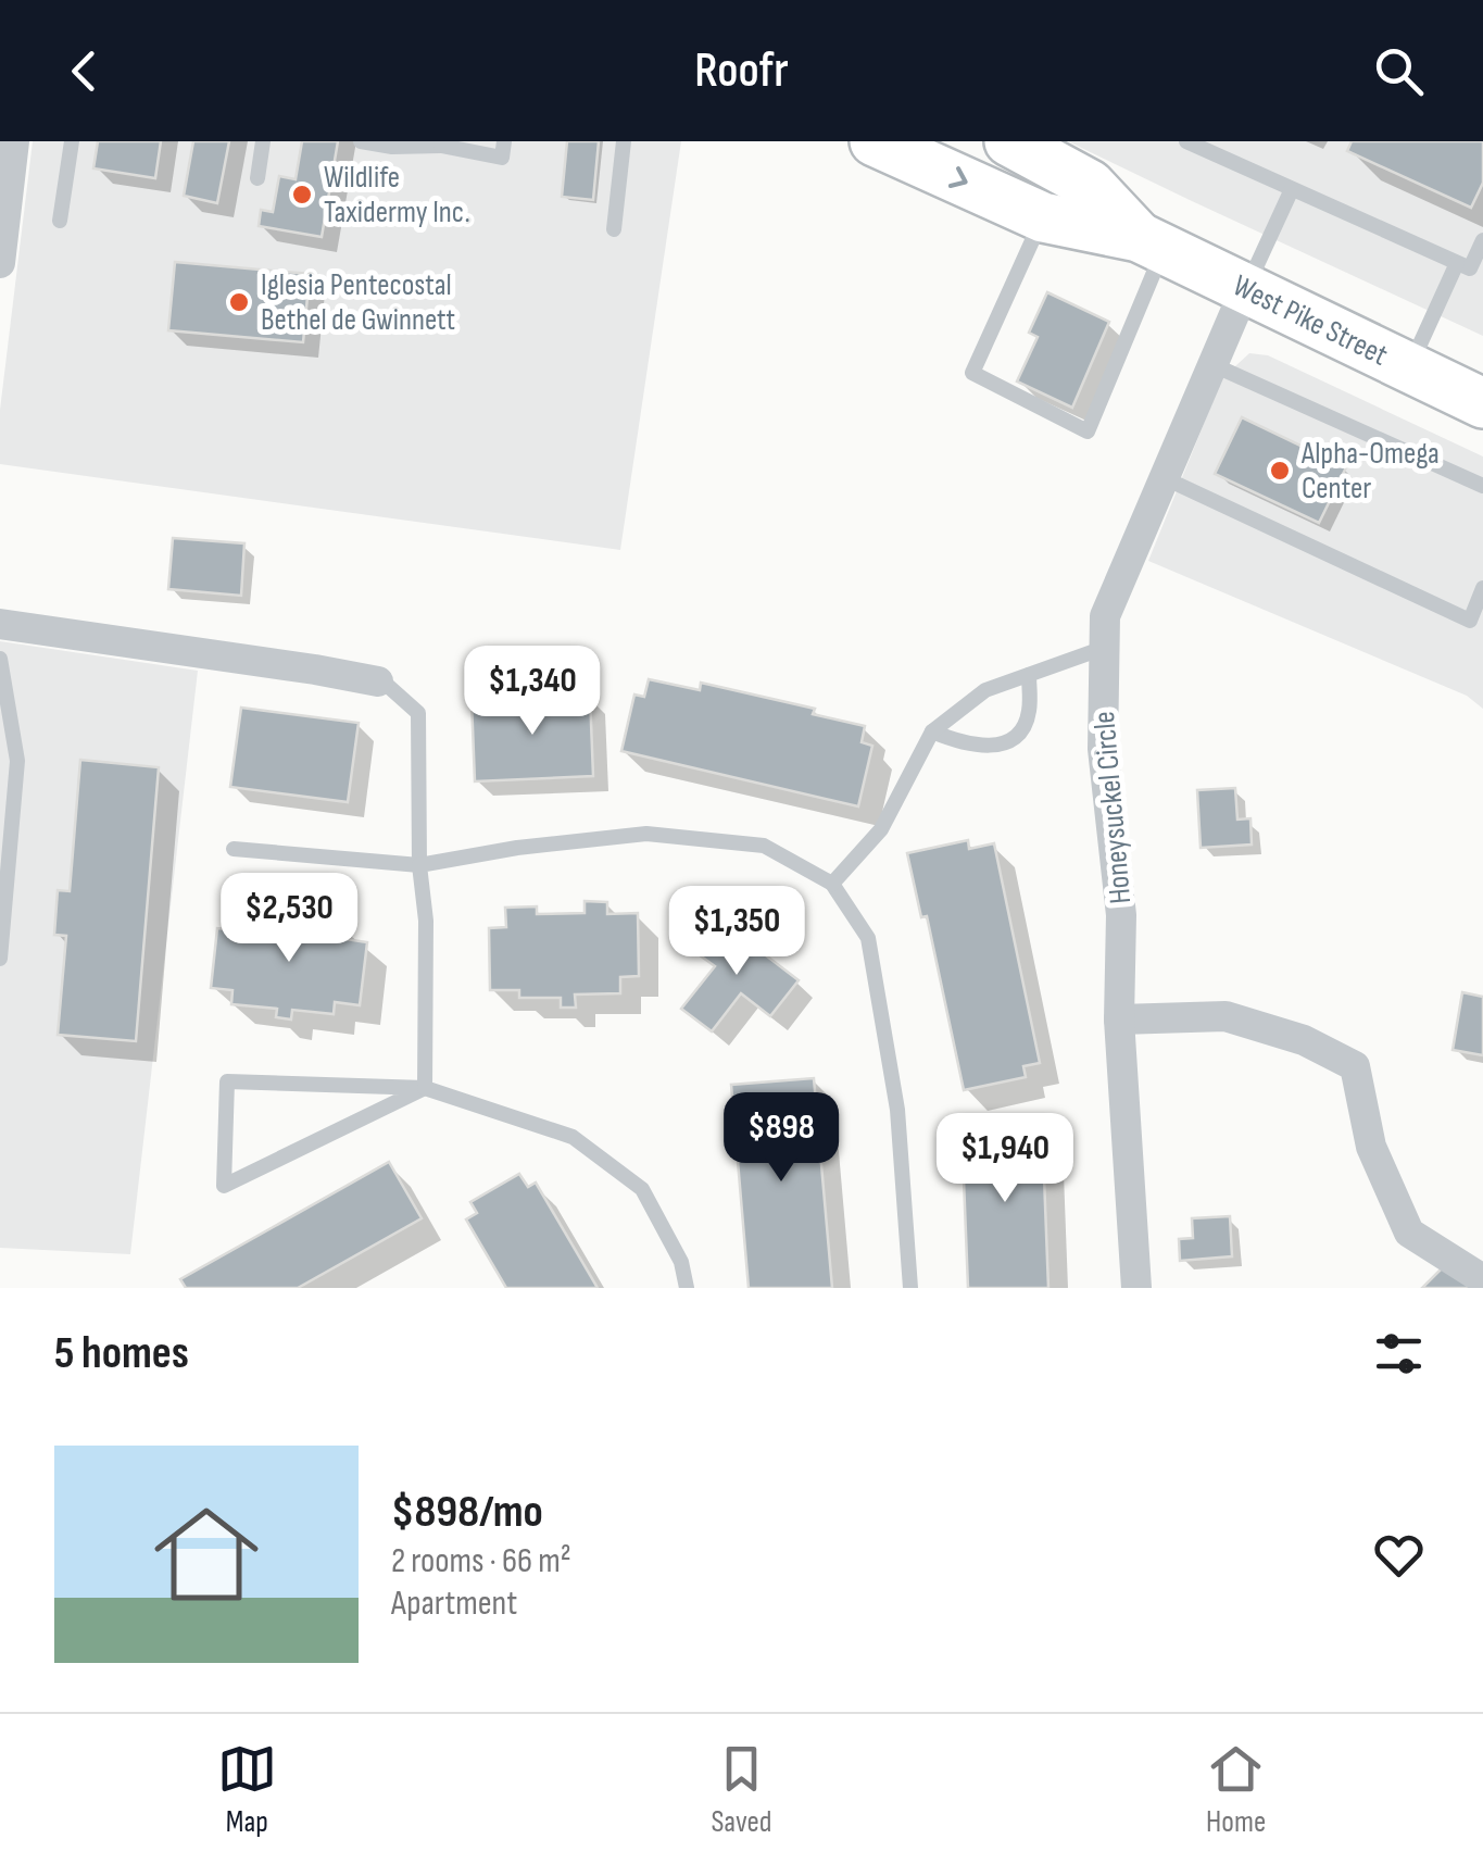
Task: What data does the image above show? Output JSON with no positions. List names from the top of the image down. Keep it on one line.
{"streets":{"main road":["West Pike Street"],"street":["Honeysuckel Circle"]},"crossings":[["West Pike Street","Honeysuckel Circle"]],"places":["Wildlife Taxidermy Inc.","Iglesia Pentecostal Bethel de Gwinnett","Alpha-Omega Center"],"page":{"header":"Roofr","price":["$1,340","$2,530","$1,350","$898","$1,940"],"heading":"5 homes","list":[{"name":"$898/mo","note":"2 rooms · 66 m² · Apartment"}],"tabs":["Map","Saved","Home"]}}
